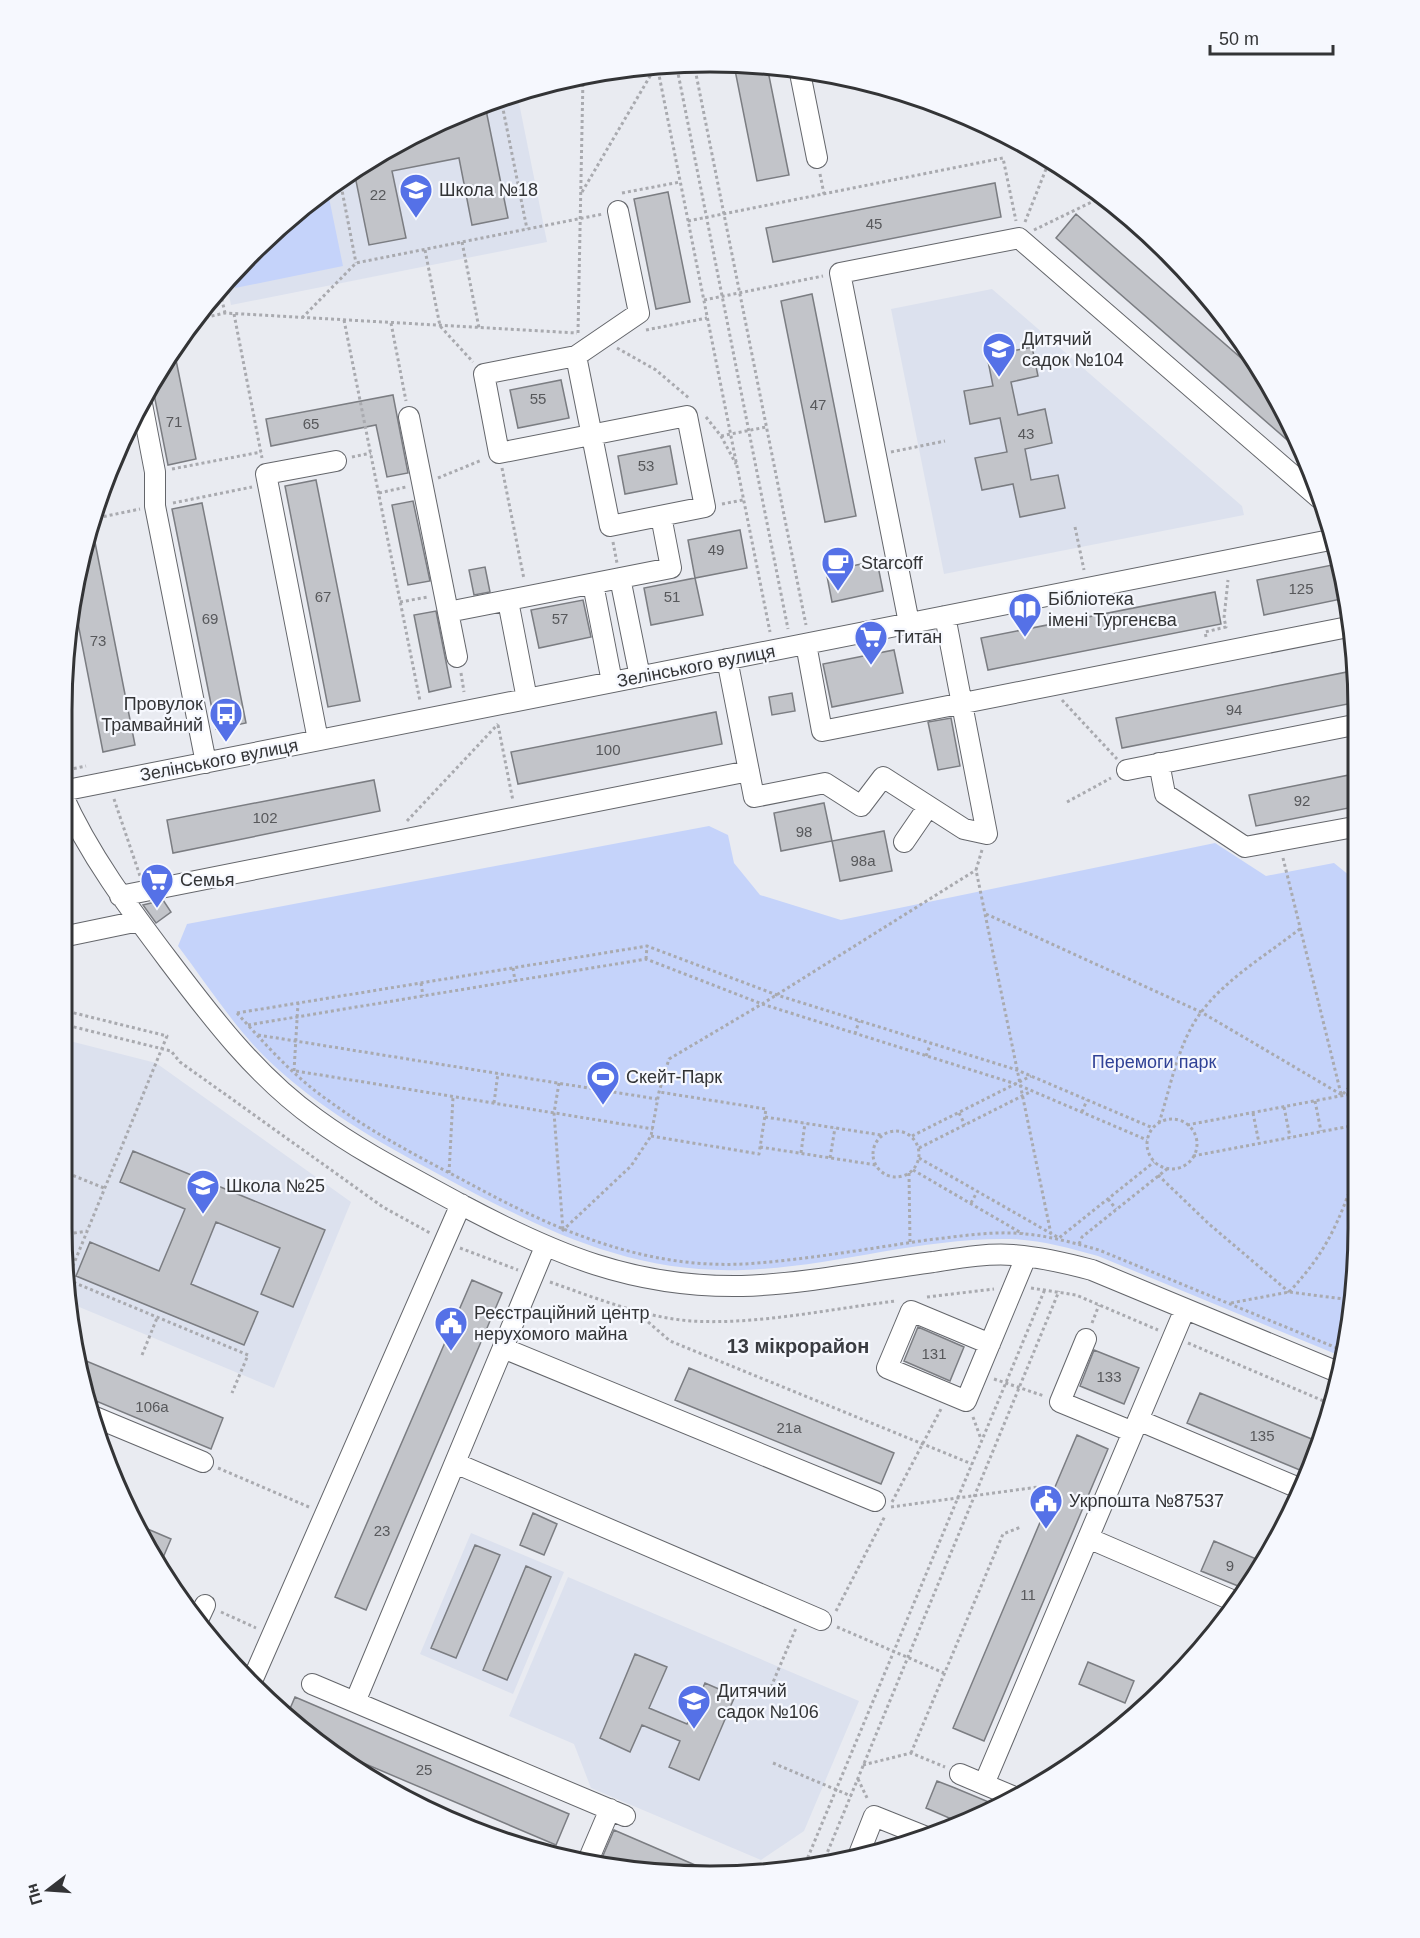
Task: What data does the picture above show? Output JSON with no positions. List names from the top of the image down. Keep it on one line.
{"streets":{"street":["Зелінського вулиця"]},"districts":["13 мікрорайон"],"parks":["Перемоги парк"],"places":{"school or university":["Школа №18","Дитячий садок №104","Школа №25","Дитячий садок №106"],"cafe":["Starcoff"],"library":["Бібліотека імені Тургенєва"],"supermarket":["Титан","Семья"],"bus stop":["Провулок Трамвайний"],"sports":["Скейт-Парк"],"public building":["Реєстраційний центр нерухомого майна","Укрпошта №87537"]},"house_numbers":["22","45","55","47","71","65","43","53","49","125","67","51","69","57","73","94","100","92","102","98","98а","131","133","106а","21а","135","23","9","11","25"],"scale_bar":"50 m","north":"left"}
